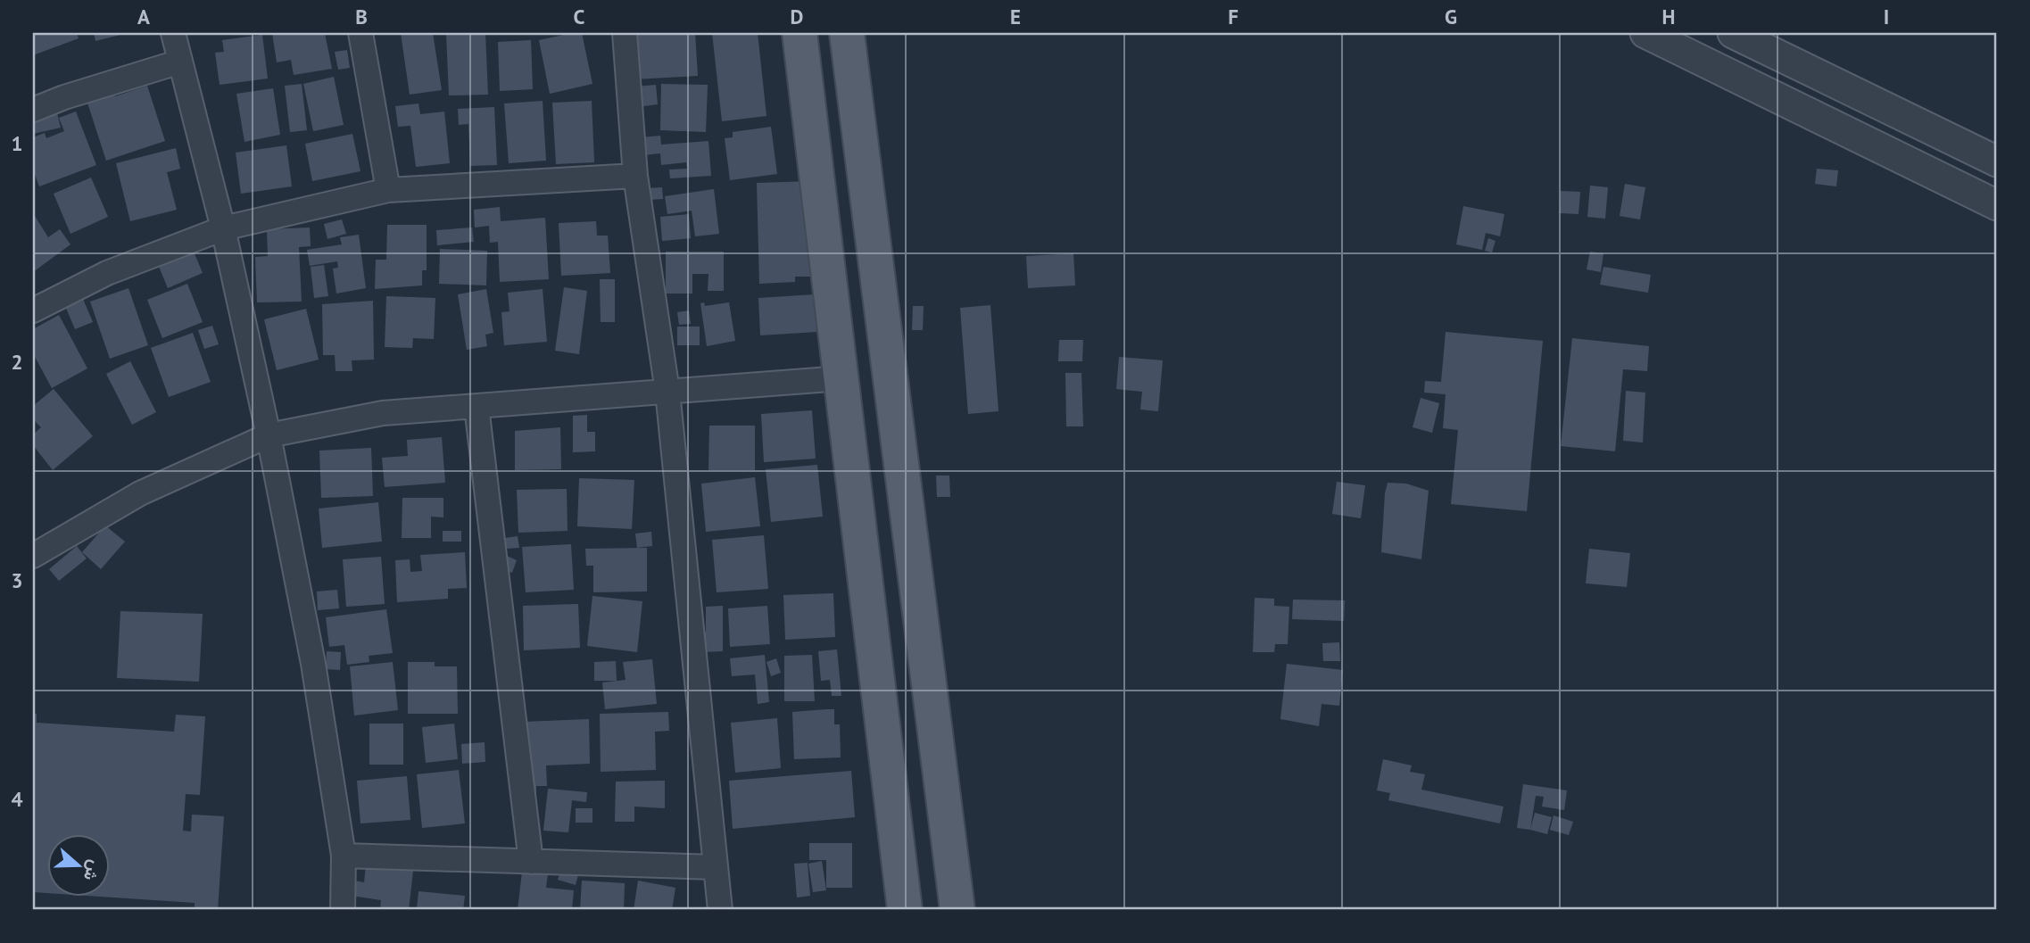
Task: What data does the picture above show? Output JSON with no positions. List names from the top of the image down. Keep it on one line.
{"north":"right","grid":{"columns":["A","B","C","D","E","F","G","H","I"],"rows":["1","2","3","4"]}}
